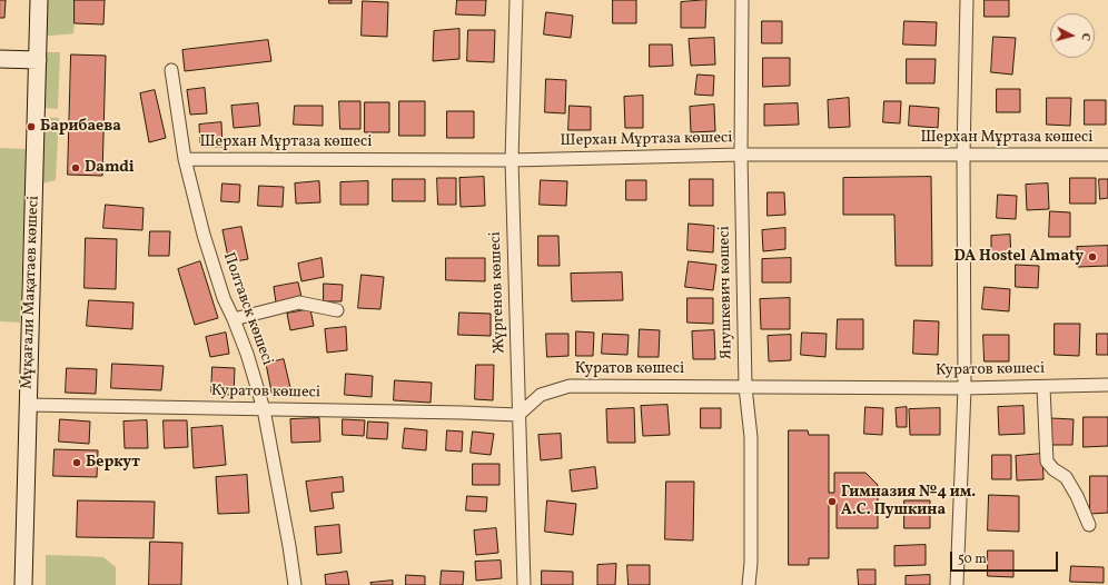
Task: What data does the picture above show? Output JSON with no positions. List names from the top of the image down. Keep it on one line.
{"streets":{"street":["Шерхан Мұртаза көшесі","Мұқағали Мақатаев көшесі","Жүргенов көшесі","Янушкевич көшесі","Полтавск көшесі","Куратов көшесі"]},"crossings":[["Шерхан Мұртаза көшесі","Жүргенов көшесі"],["Шерхан Мұртаза көшесі","Янушкевич көшесі"],["Шерхан Мұртаза көшесі","Полтавск көшесі"],["Мұқағали Мақатаев көшесі","Куратов көшесі"],["Жүргенов көшесі","Куратов көшесі"],["Янушкевич көшесі","Куратов көшесі"],["Полтавск көшесі","Куратов көшесі"]],"places":["Барибаева","Damdi","DA Hostel Almaty","Беркут","Гимназия №4 им. А.С. Пушкина"],"scale_bar":"50 m","north":"right"}
